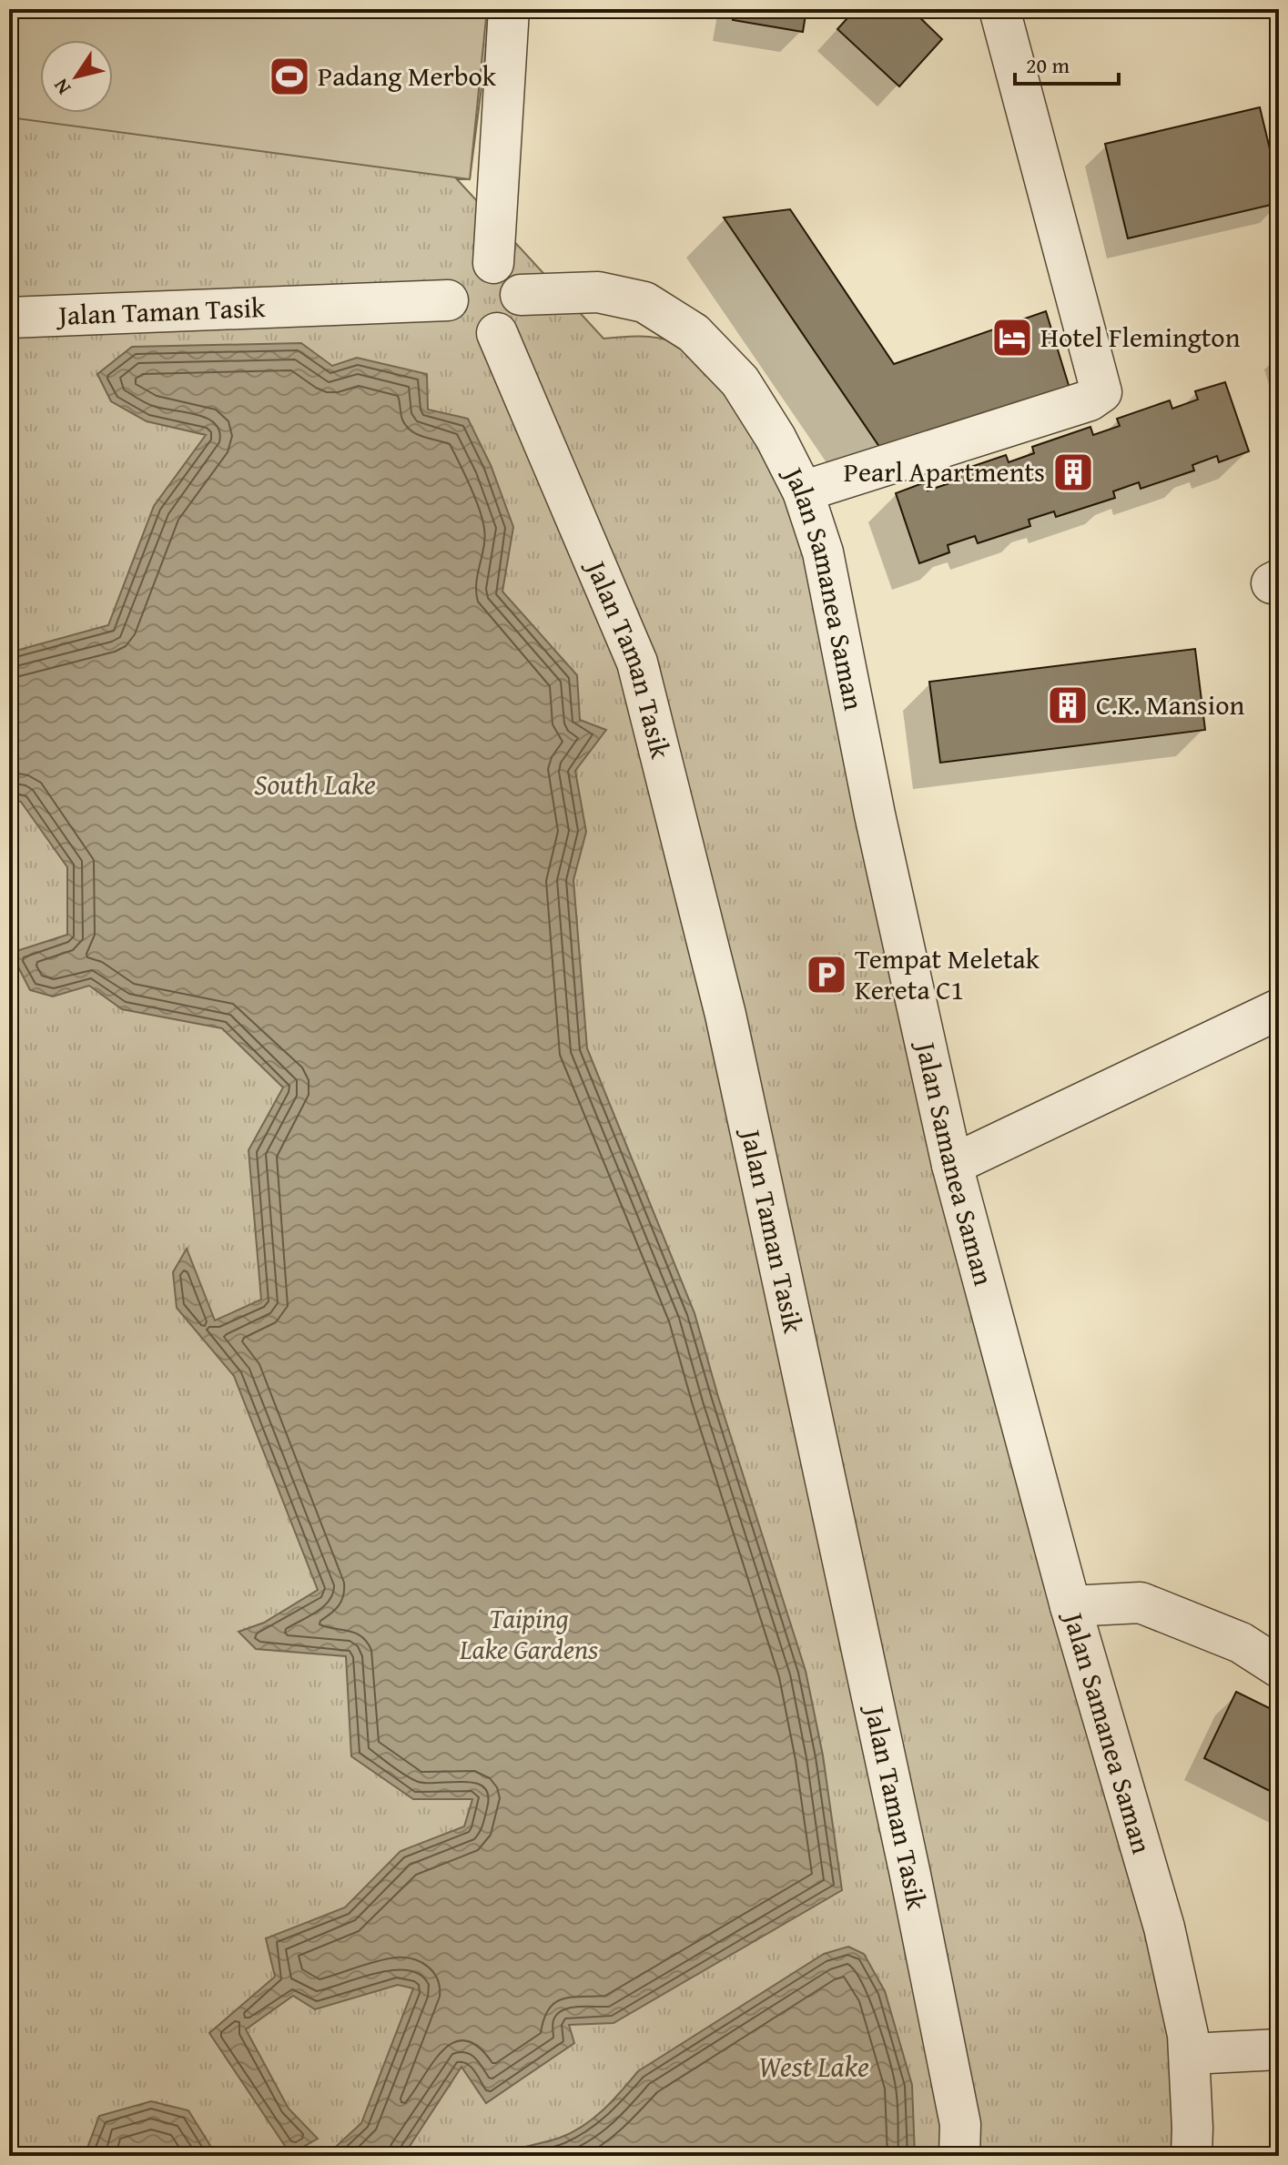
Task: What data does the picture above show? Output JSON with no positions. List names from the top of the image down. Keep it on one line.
{"streets":{"street":["Jalan Taman Tasik","Jalan Samanea Saman"]},"crossings":[["Jalan Taman Tasik","Jalan Samanea Saman"]],"water":["South Lake","West Lake"],"parks":["Taiping Lake Gardens"],"places":{"sports":["Padang Merbok"],"hotel":["Hotel Flemington"],"building":["Pearl Apartments","C.K. Mansion"],"parking":["Tempat Meletak Kereta C1"]},"scale_bar":"20 m","north":"bottom left"}
